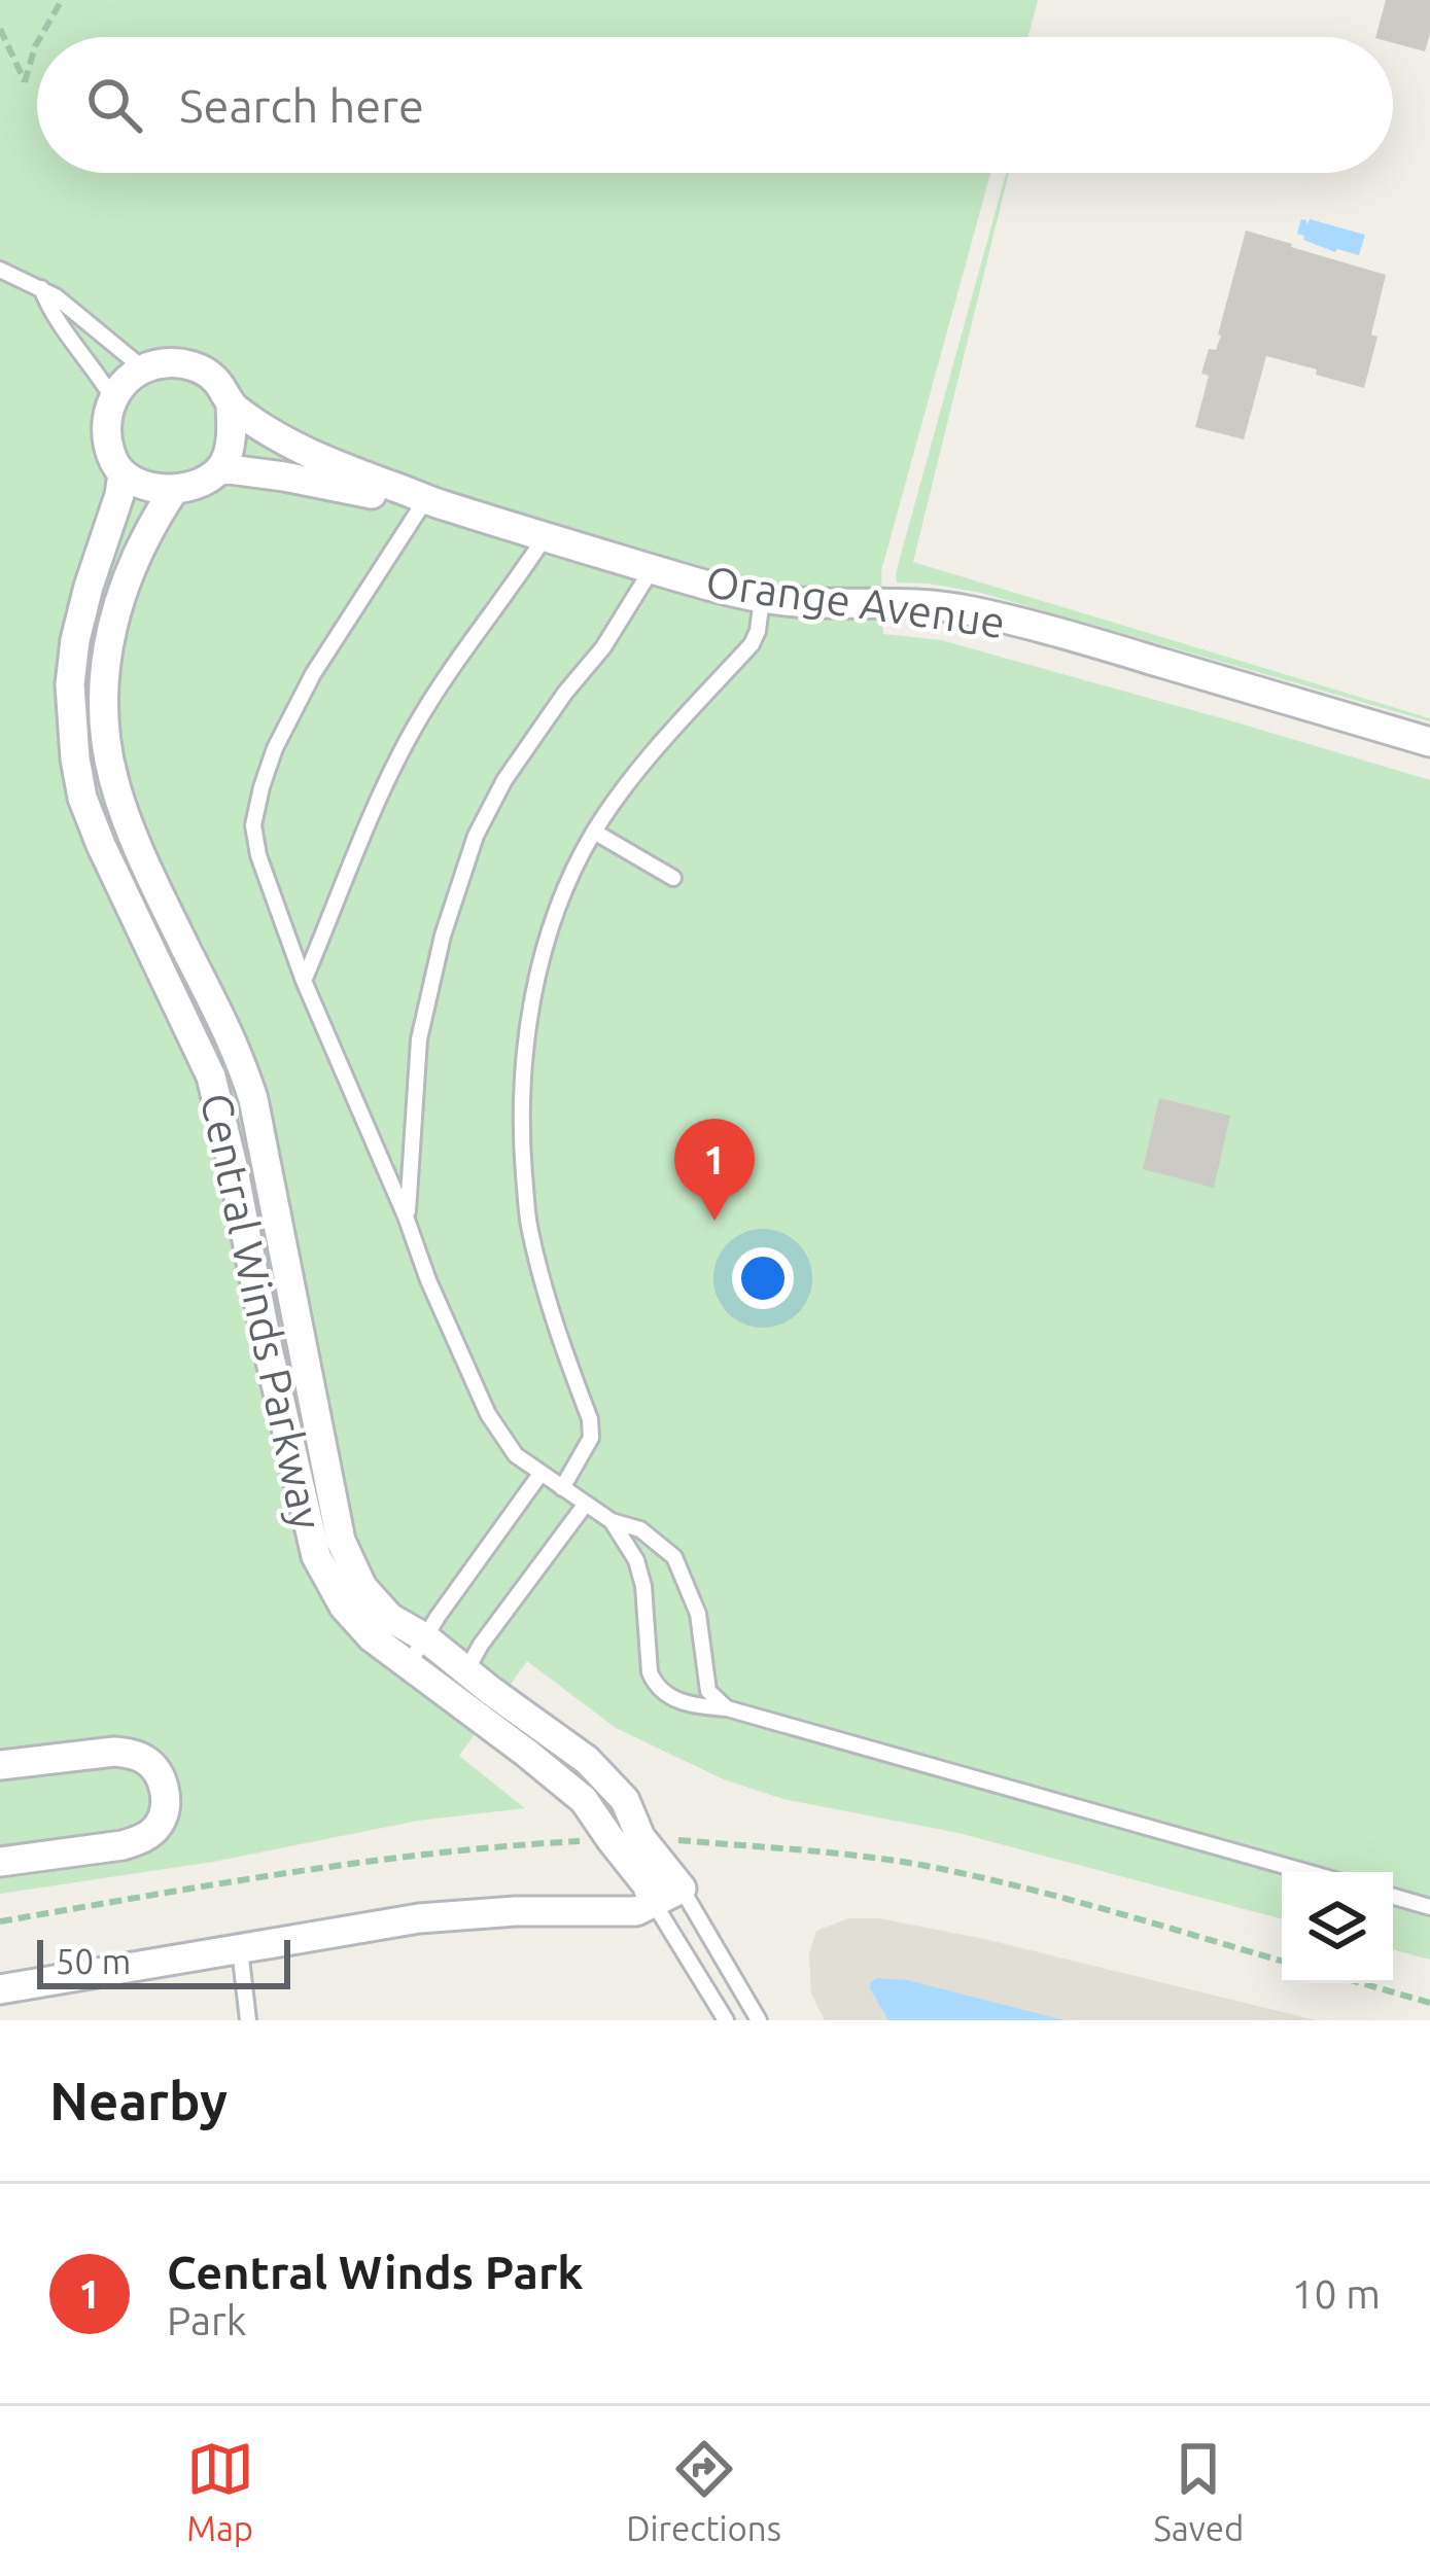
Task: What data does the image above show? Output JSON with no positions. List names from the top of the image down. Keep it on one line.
{"streets":{"street":["Orange Avenue","Central Winds Parkway"]},"crossings":[["Orange Avenue","Central Winds Parkway"]],"scale_bar":"50 m","page":{"search":"Search here","pins":"1","scale":"50 m","heading":"Nearby","list":[{"mark":"1","name":"Central Winds Park","note":"Park","value":"10 m"}],"nav":["Map","Directions","Saved"]}}
